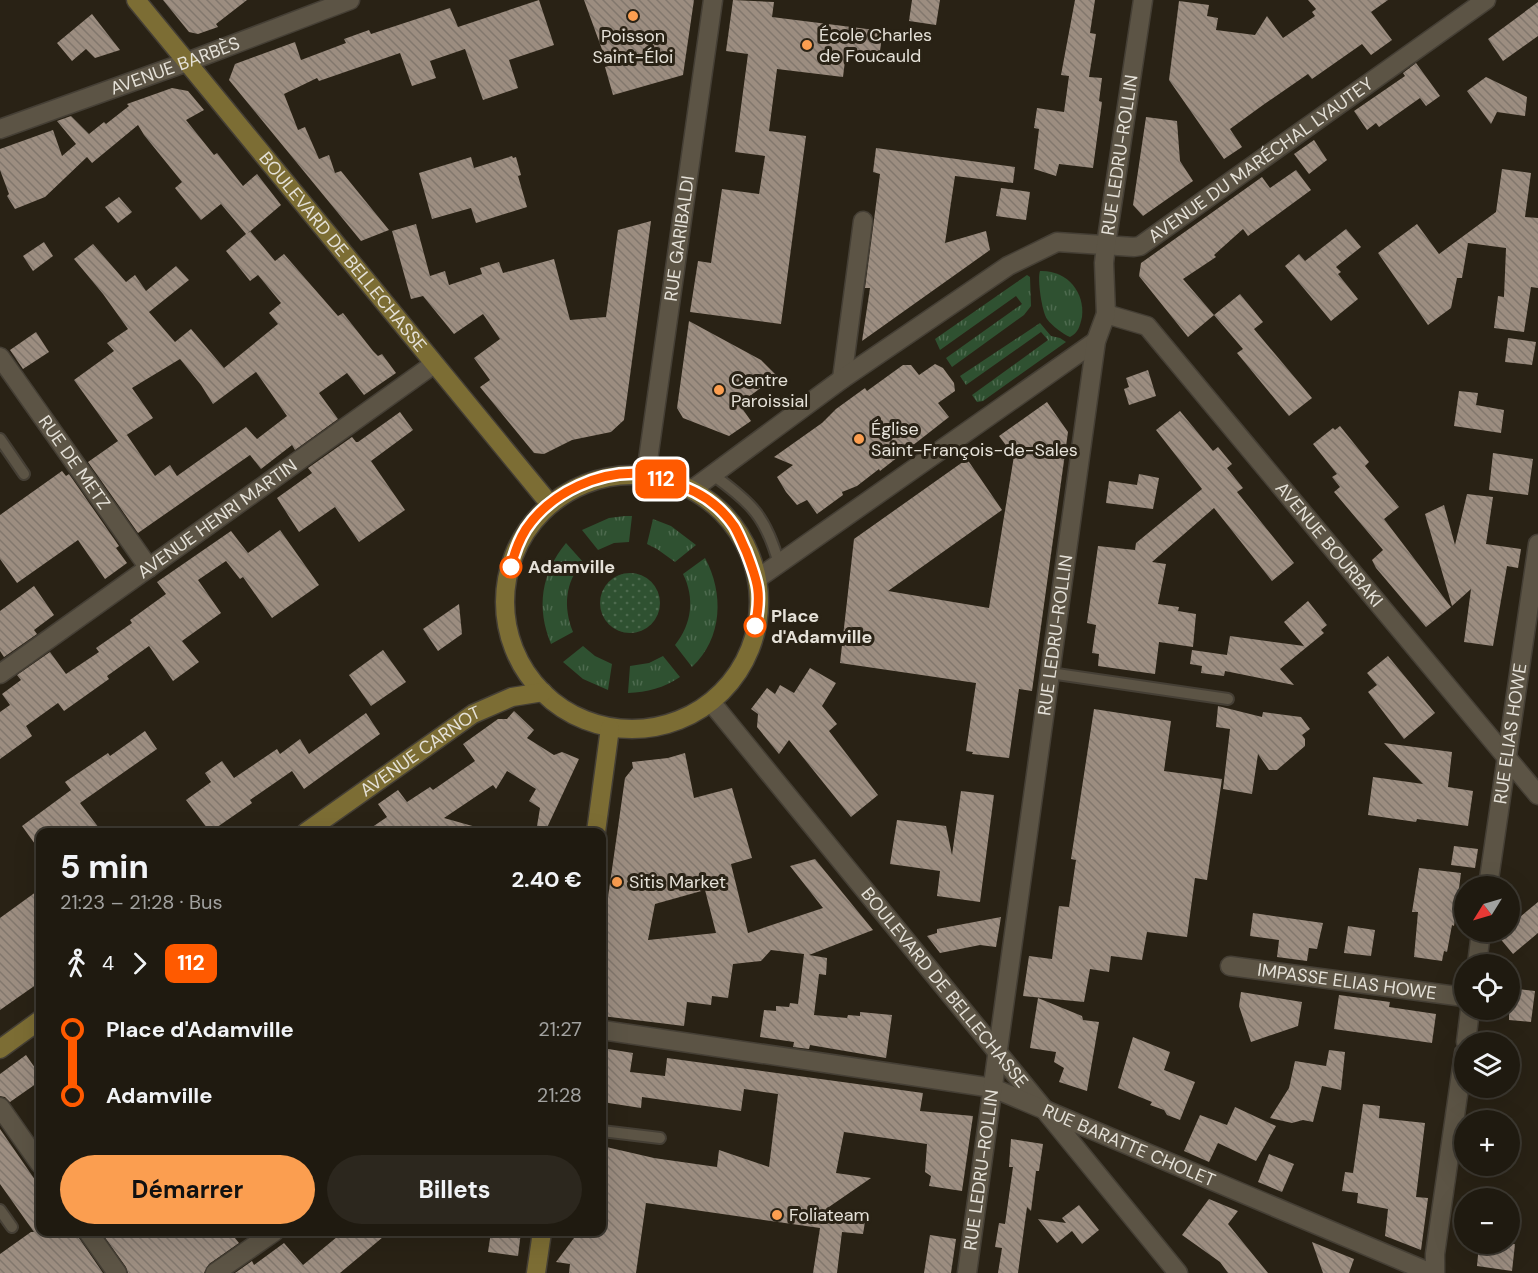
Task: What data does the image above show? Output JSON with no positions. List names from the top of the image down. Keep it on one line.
{"streets":{"street":["AVENUE BARBÈS","RUE LEDRU-ROLLIN","AVENUE DU MARÉCHAL LYAUTEY","RUE GARIBALDI","BOULEVARD DE BELLECHASSE","RUE DE METZ","AVENUE HENRI MARTIN","AVENUE BOURBAKI","RUE ELIAS HOWE","AVENUE CARNOT","IMPASSE ELIAS HOWE","RUE BARATTE CHOLET"]},"crossings":[["AVENUE BARBÈS","BOULEVARD DE BELLECHASSE"],["RUE LEDRU-ROLLIN","AVENUE DU MARÉCHAL LYAUTEY"],["RUE LEDRU-ROLLIN","BOULEVARD DE BELLECHASSE"],["RUE LEDRU-ROLLIN","AVENUE BOURBAKI"],["RUE LEDRU-ROLLIN","RUE BARATTE CHOLET"],["BOULEVARD DE BELLECHASSE","AVENUE HENRI MARTIN"],["BOULEVARD DE BELLECHASSE","RUE BARATTE CHOLET"],["RUE DE METZ","AVENUE HENRI MARTIN"],["AVENUE BOURBAKI","RUE ELIAS HOWE"]],"places":["Poisson Saint-Éloi","École Charles de Foucauld","Centre Paroissial","Église Saint-François-de-Sales","Adamville","Place d'Adamville","Sitis Market","Foliateam"],"lines":["bus line 112"],"north":"bottom left","page":{"on_map":"112","heading":["5 min","21:23 – 21:28 · Bus","2.40 €"],"map_buttons":["+","−"],"legs":["4","112"],"list":[{"name":"Place d'Adamville","value":"21:27"},{"name":"Adamville","value":"21:28"}],"buttons":["Démarrer","Billets"]}}
